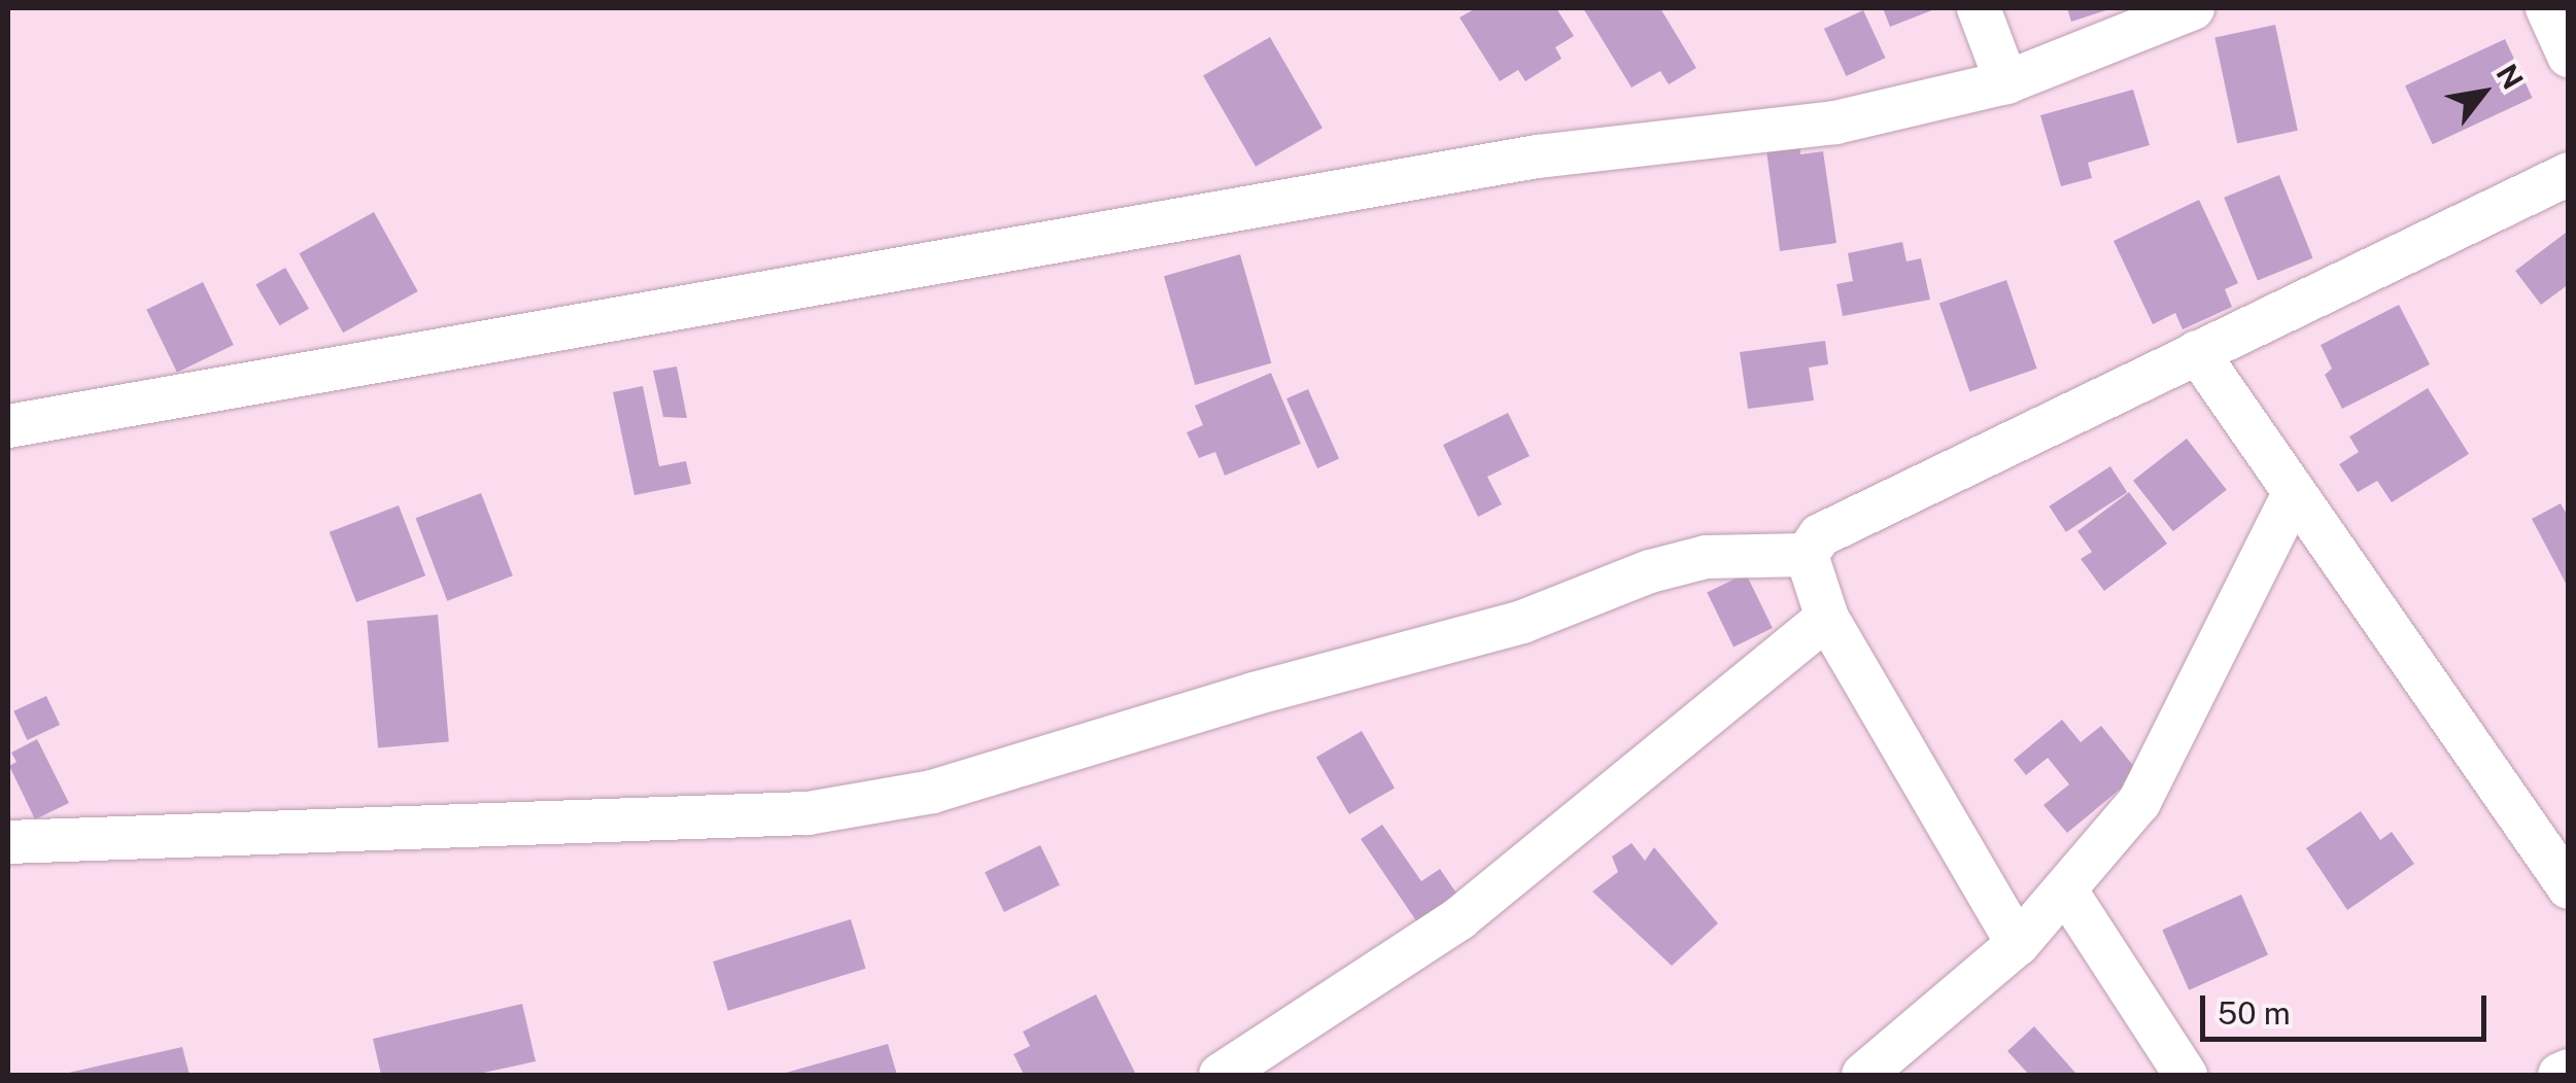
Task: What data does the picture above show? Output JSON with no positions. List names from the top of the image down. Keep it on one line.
{"scale_bar":"50 m","north":"top right"}
